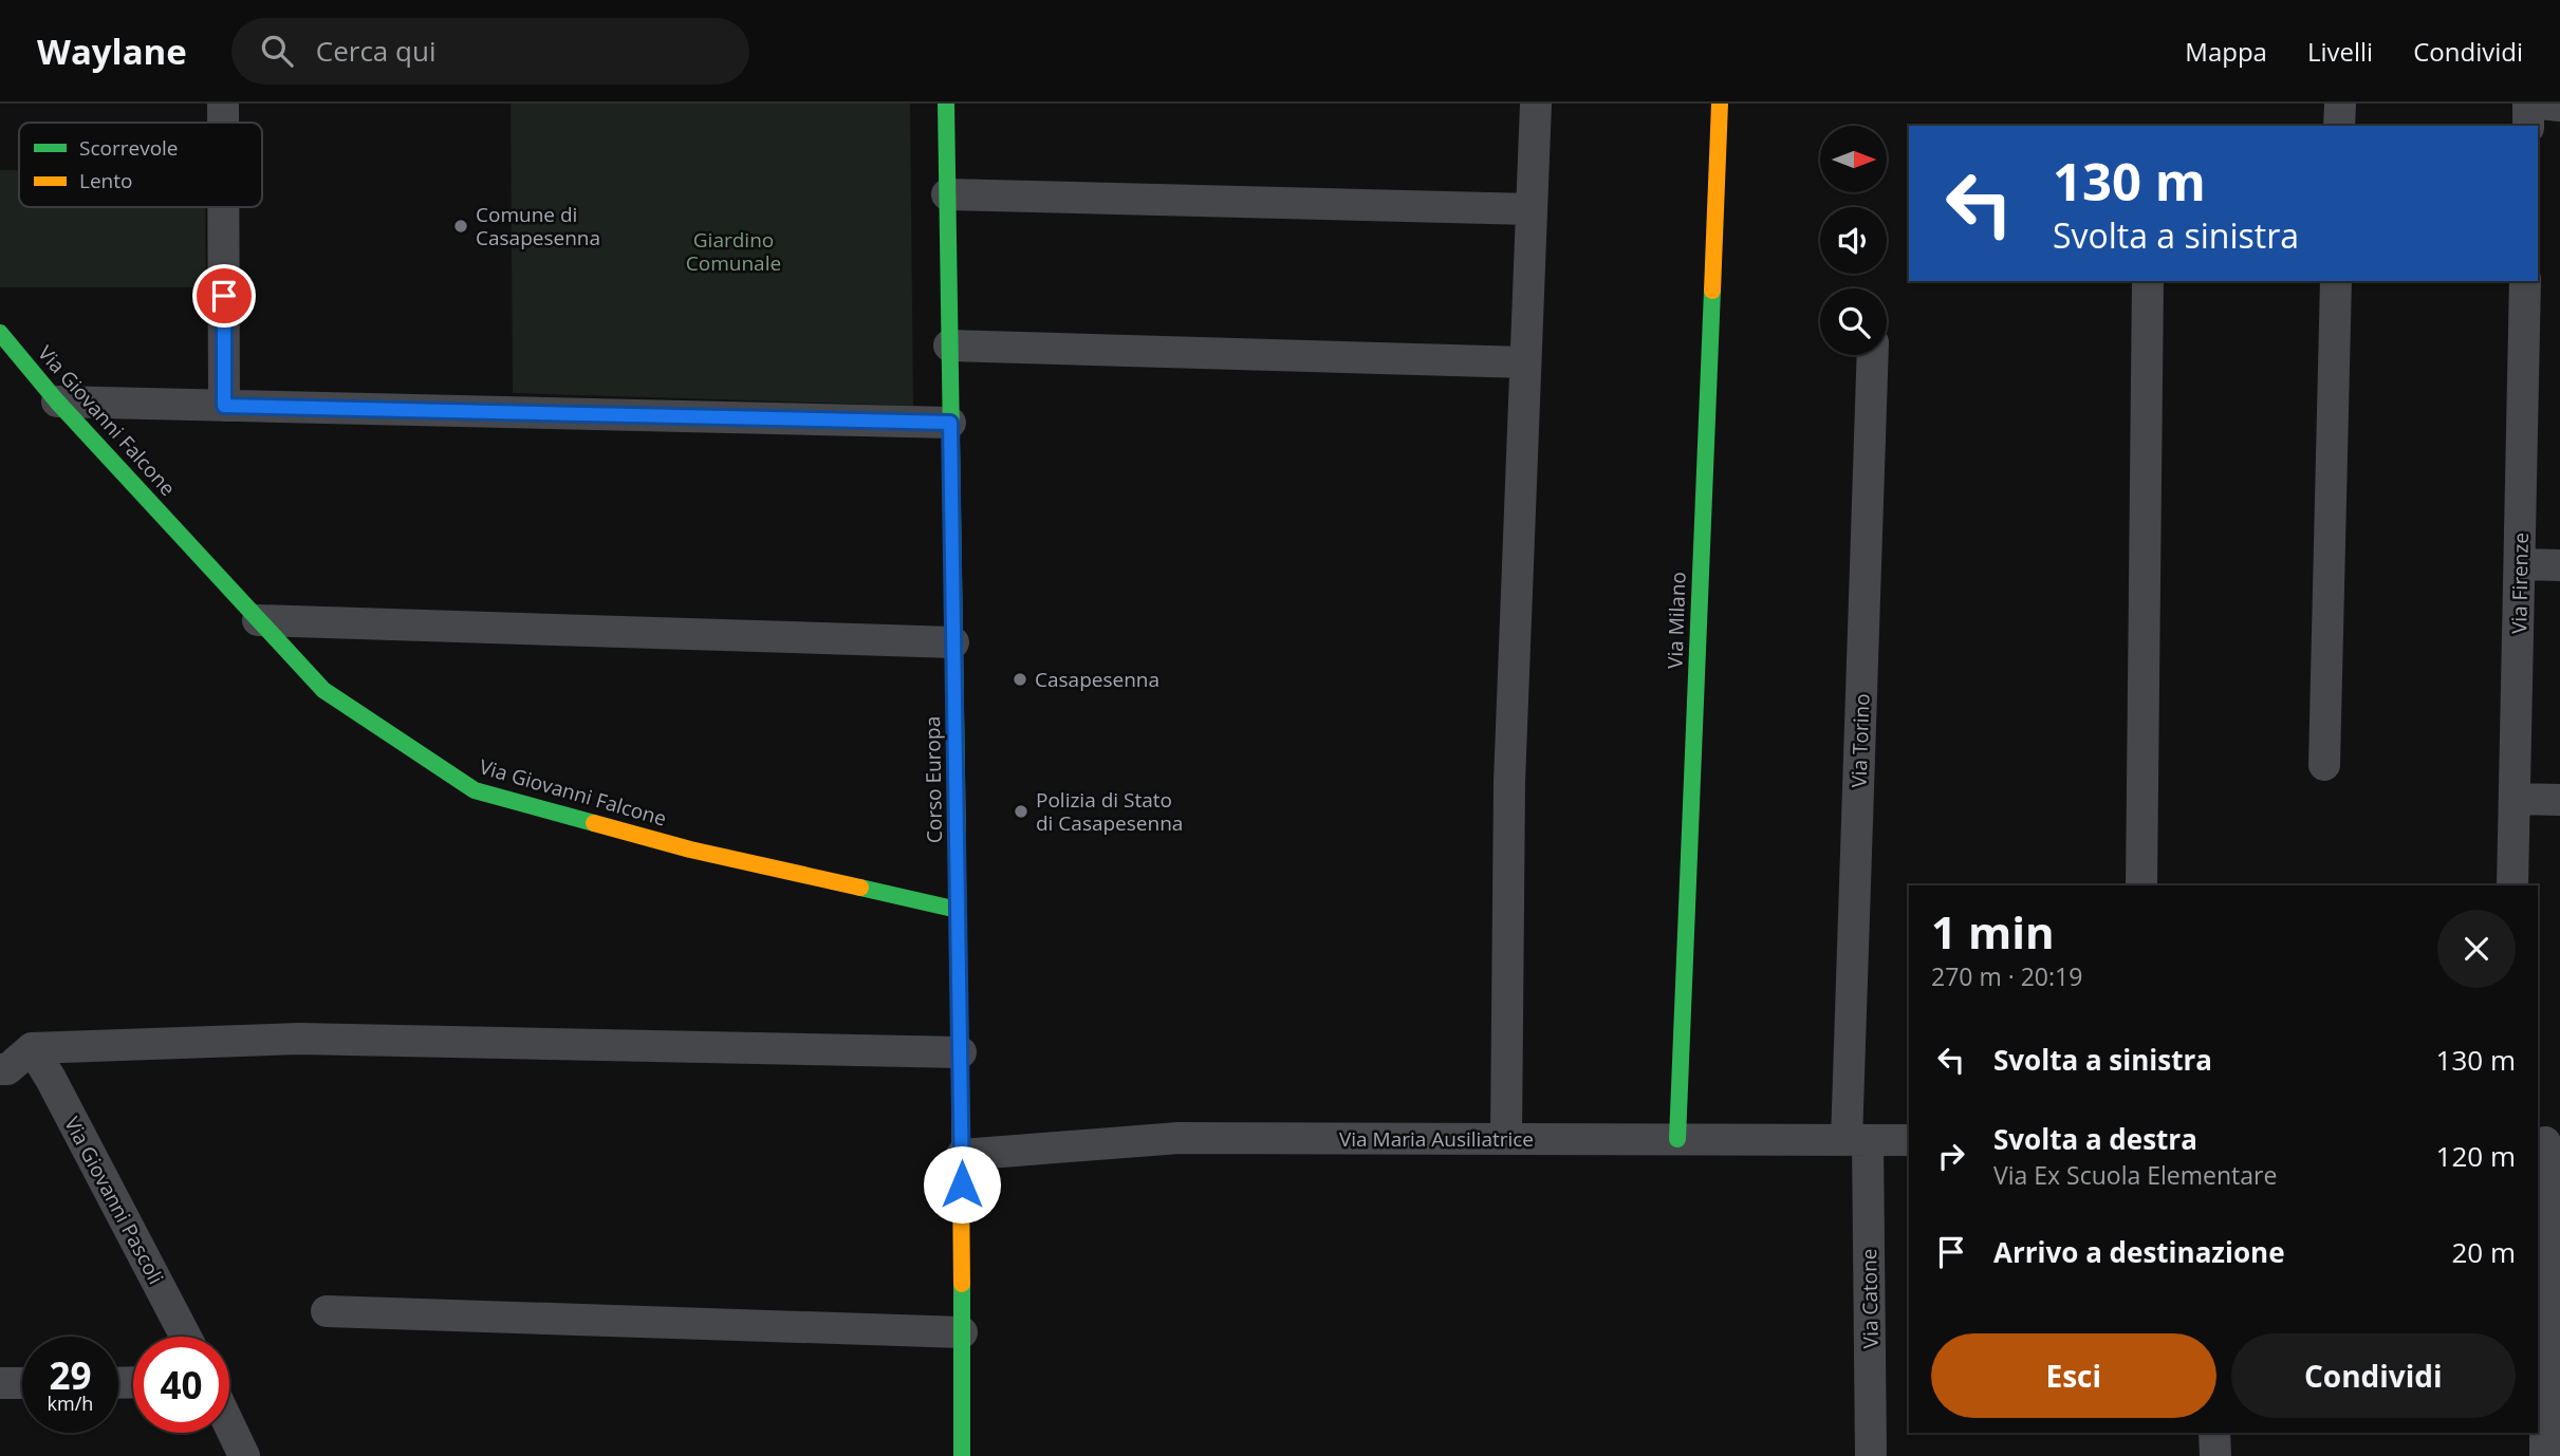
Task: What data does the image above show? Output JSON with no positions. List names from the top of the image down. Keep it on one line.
{"streets":{"street":["Via Giovanni Falcone","Via Firenze","Via Milano","Via Torino","Corso Europa","Via Maria Ausiliatrice","Via Giovanni Pascoli","Via Catone"]},"crossings":[["Via Giovanni Falcone","Corso Europa"],["Via Milano","Via Maria Ausiliatrice"],["Via Torino","Via Maria Ausiliatrice"],["Via Torino","Via Catone"],["Corso Europa","Via Maria Ausiliatrice"],["Via Maria Ausiliatrice","Via Catone"]],"parks":["Giardino Comunale"],"places":["Comune di Casapesenna","Casapesenna","Polizia di Stato di Casapesenna"],"legend":["Scorrevole","Lento"],"north":"right","page":{"header":"Waylane","search":"Cerca qui","nav":["Mappa","Livelli","Condividi"],"turn":["130 m","Svolta a sinistra"],"heading":["1 min","270 m · 20:19"],"list":[{"name":"Svolta a sinistra","value":"130 m"},{"name":"Svolta a destra","note":"Via Ex Scuola Elementare","value":"120 m"},{"name":"Arrivo a destinazione","value":"20 m"}],"buttons":["Esci","Condividi"],"speed":"29 km/h","limit":"40"}}
